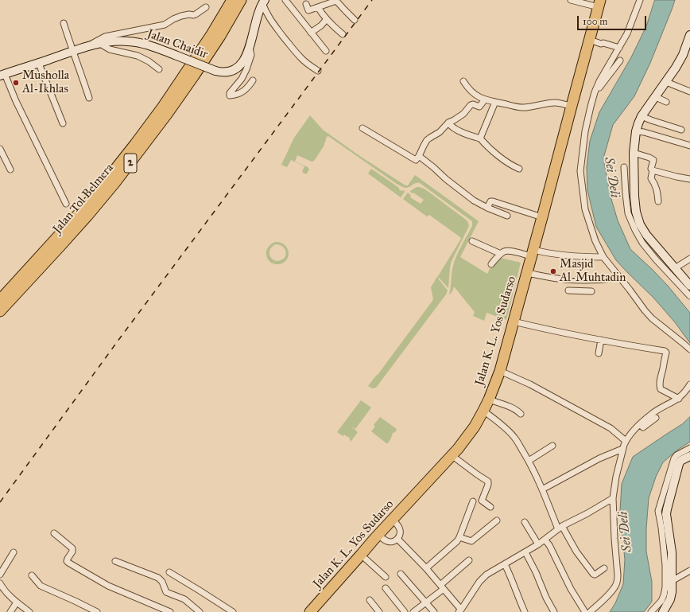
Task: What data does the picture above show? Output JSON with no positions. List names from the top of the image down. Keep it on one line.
{"streets":{"highway":["2","Jalan Tol Belmera","Jalan K. L. Yos Sudarso"],"street":["Jalan Chaidir"]},"water":["Sei Deli"],"places":["Musholla Al-Ikhlas","Masjid Al-Muhtadin"],"scale_bar":"100 m"}
